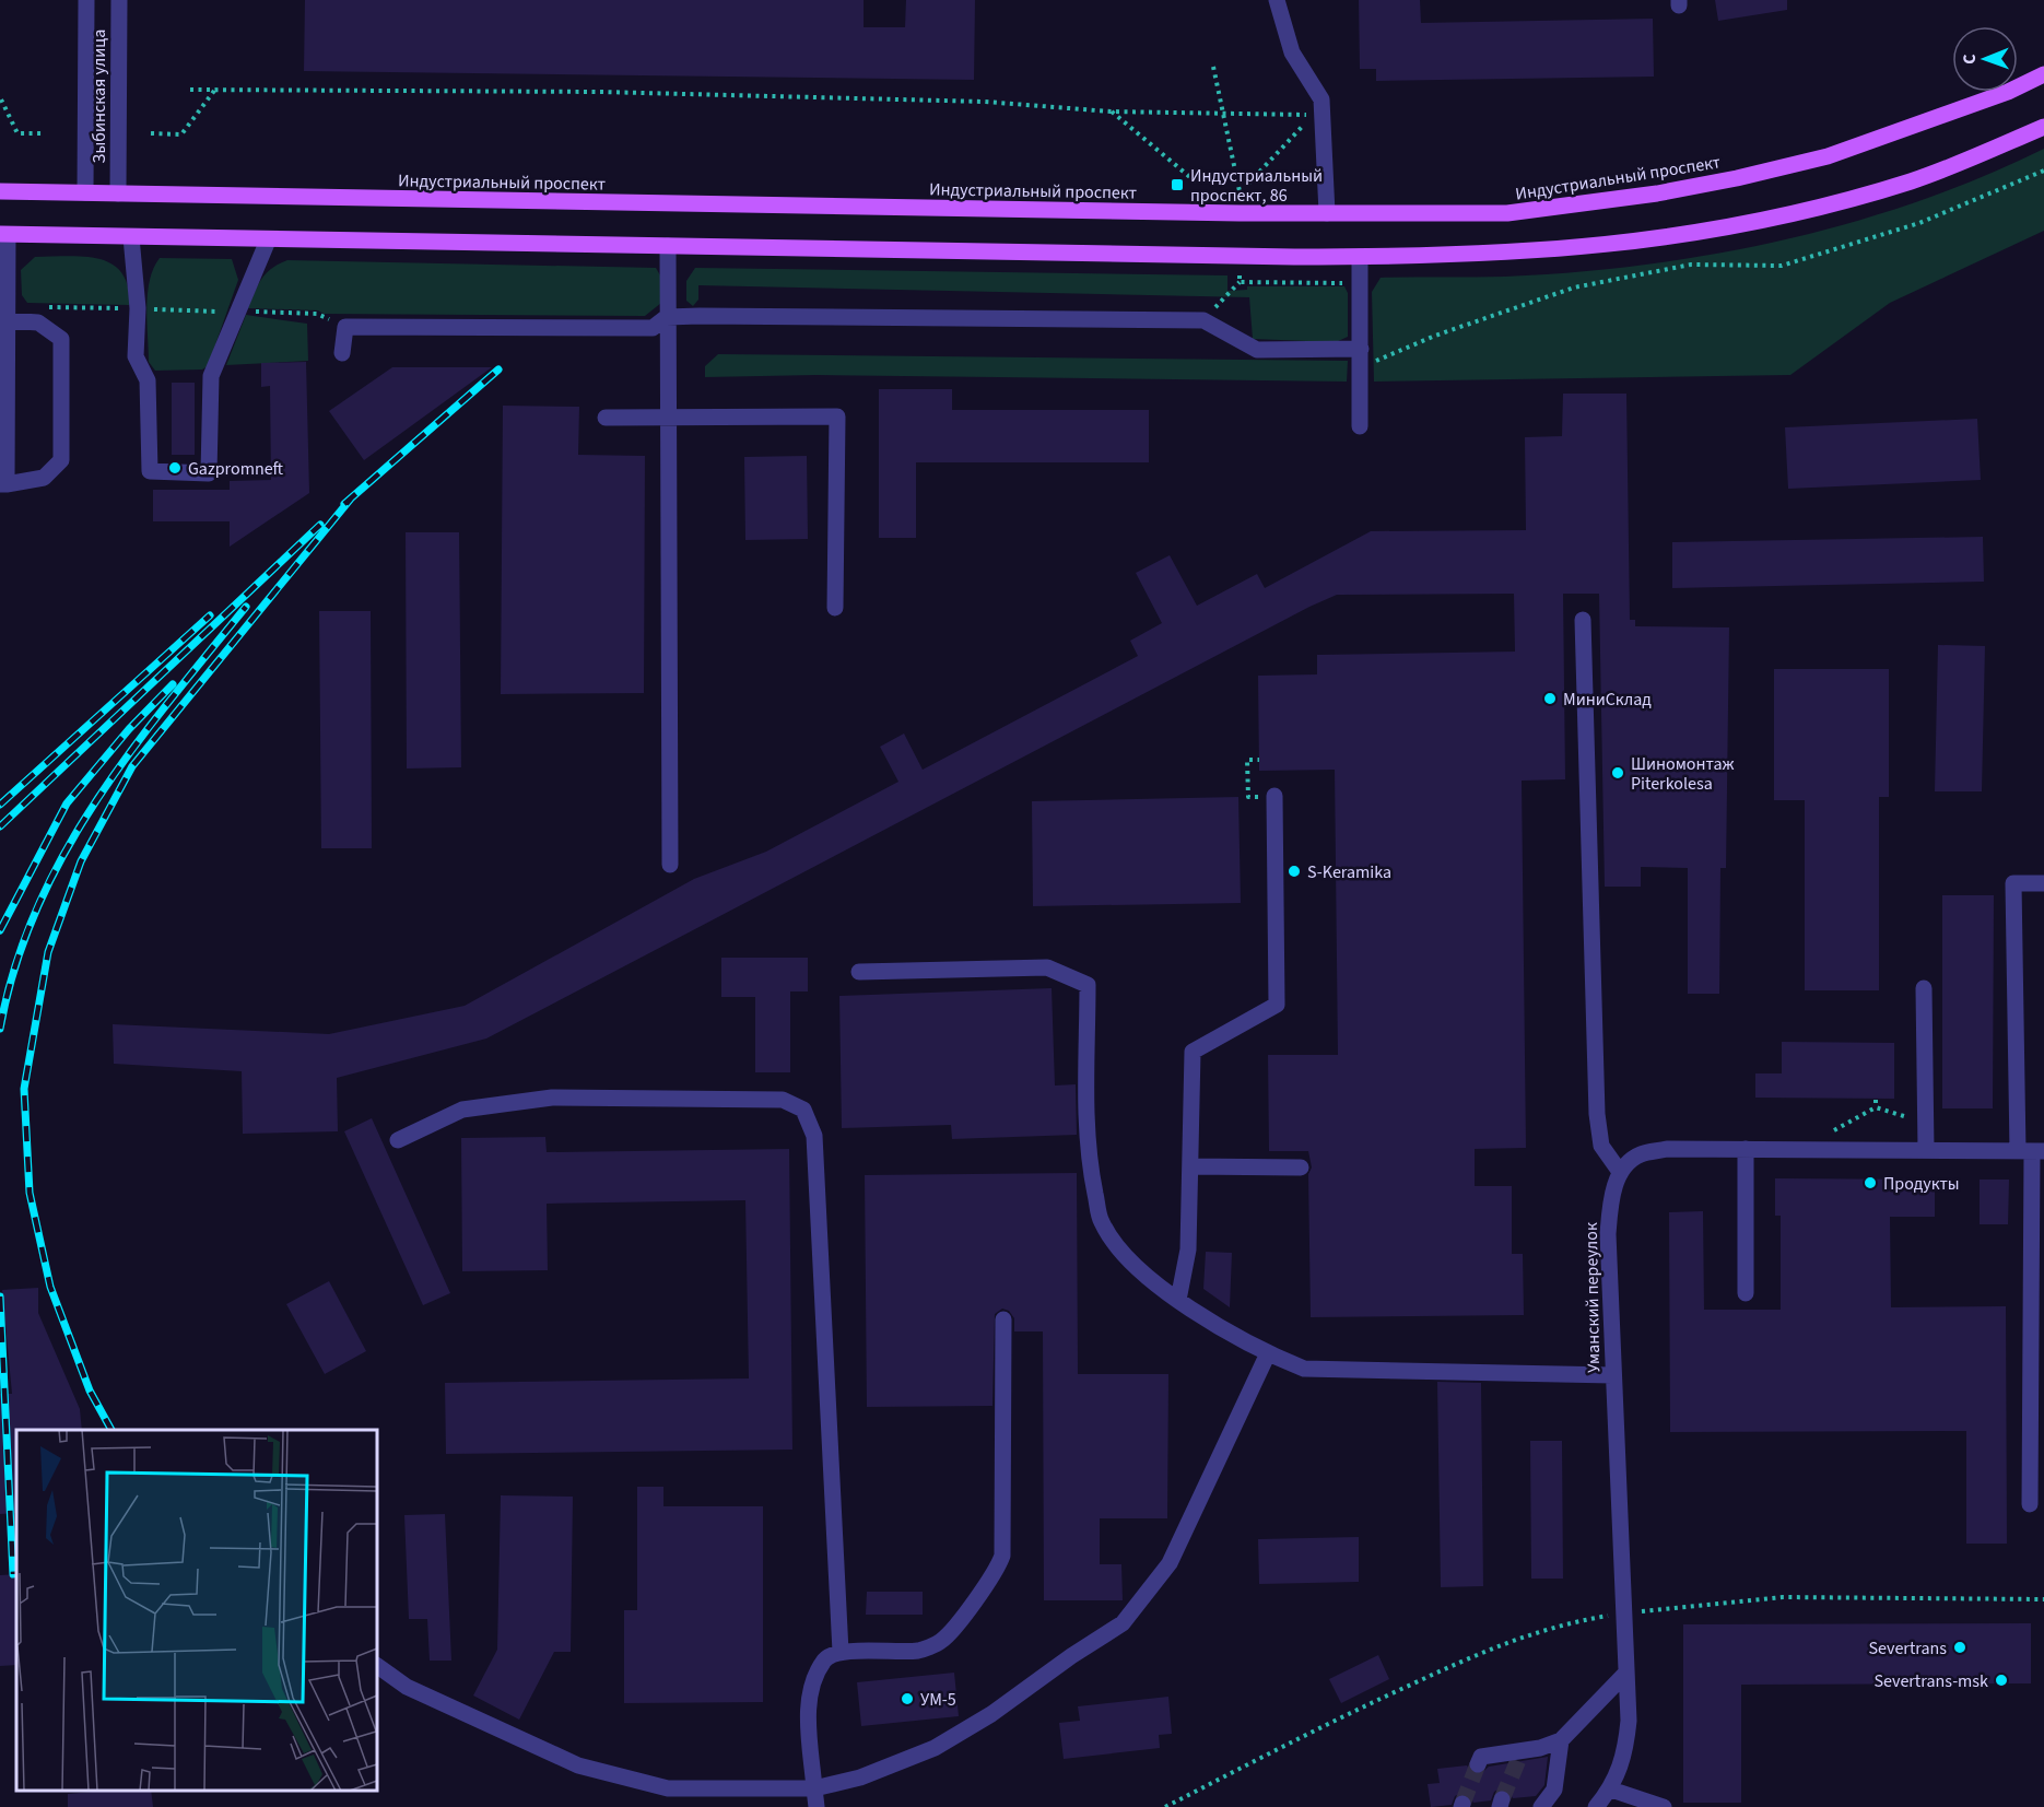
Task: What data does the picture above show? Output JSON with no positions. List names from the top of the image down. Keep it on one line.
{"streets":{"main road":["Индустриальный проспект"],"street":["Зыбинская улица","Уманский переулок"]},"crossings":[["Зыбинская улица","Индустриальный проспект"]],"places":{"transit":["Индустриальный проспект, 86"],"other":["Gazpromneft","МиниСклад","Шиномонтаж Piterkolesa","S-Keramika","Продукты","Severtrans","Severtrans-msk","УМ-5"]},"north":"left"}
